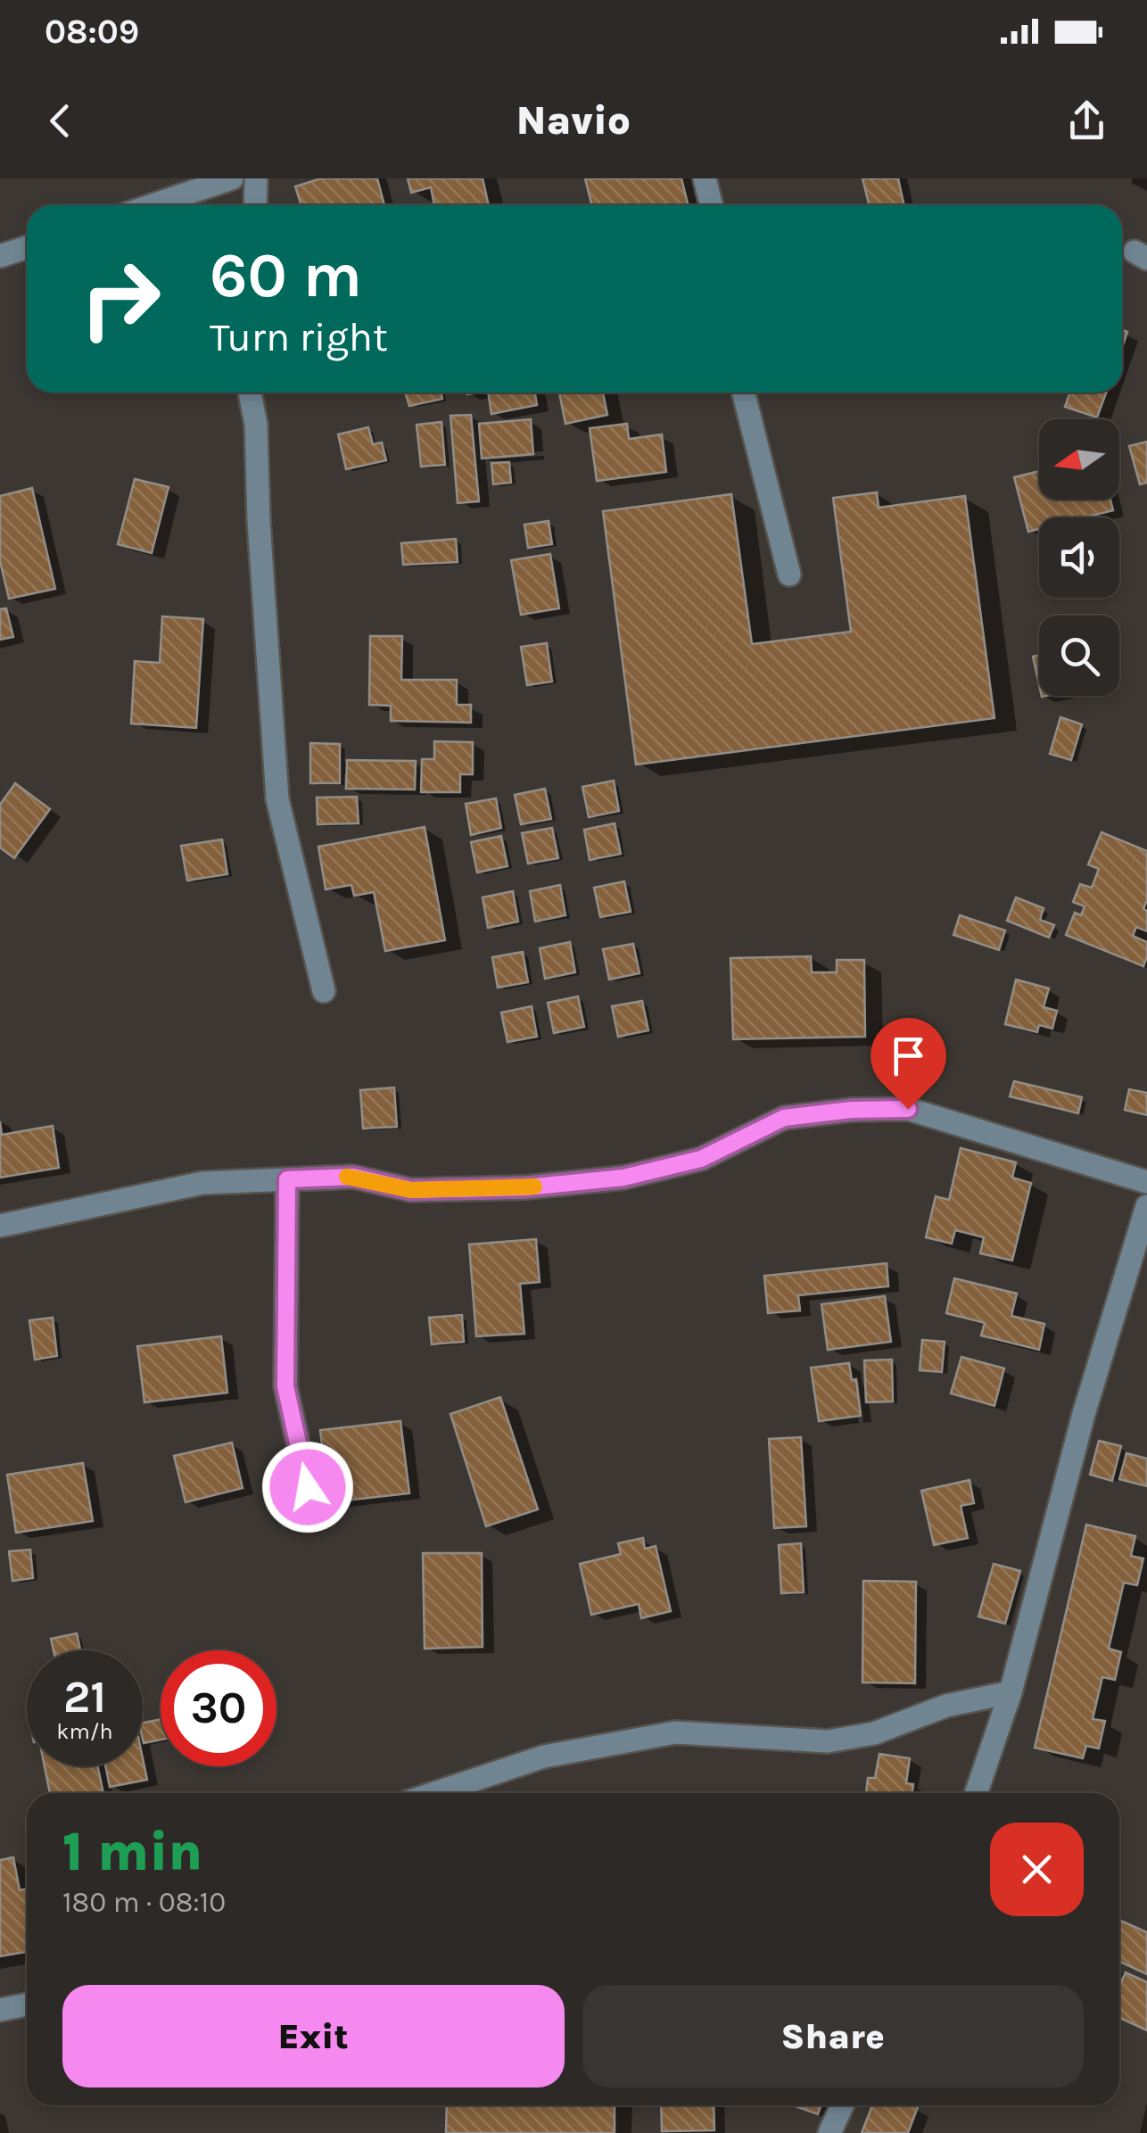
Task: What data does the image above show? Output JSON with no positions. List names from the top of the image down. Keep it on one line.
{"north":"left","page":{"status":"08:09","header":"Navio","turn":["60 m","Turn right"],"speed":"21 km/h","limit":"30","heading":["1 min","180 m · 08:10"],"buttons":["Exit","Share"]}}
